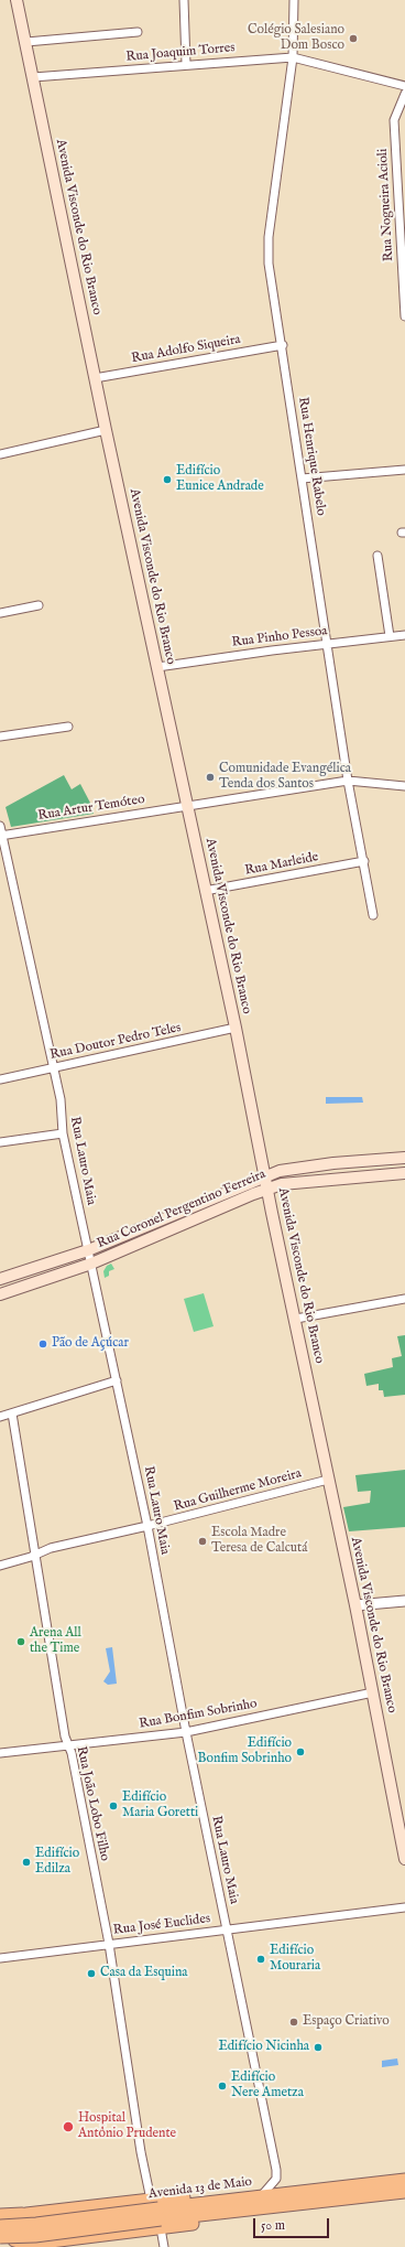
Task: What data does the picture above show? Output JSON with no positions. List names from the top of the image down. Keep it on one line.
{"streets":{"main road":["Avenida Visconde do Rio Branco","Rua Coronel Pergentino Ferreira","Avenida 13 de Maio"],"street":["Rua Joaquim Torres","Rua Nogueira Acioli","Rua Adolfo Siqueira","Rua Henrique Rabelo","Rua Pinho Pessoa","Rua Artur Temóteo","Rua Marleide","Rua Doutor Pedro Teles","Rua Lauro Maia","Rua Guilherme Moreira","Rua Bonfim Sobrinho","Rua João Lobo Filho","Rua José Euclides"]},"crossings":[["Rua Joaquim Torres","Avenida Visconde do Rio Branco"],["Rua Joaquim Torres","Rua Henrique Rabelo"],["Avenida Visconde do Rio Branco","Rua Adolfo Siqueira"],["Avenida Visconde do Rio Branco","Rua Pinho Pessoa"],["Avenida Visconde do Rio Branco","Rua Artur Temóteo"],["Avenida Visconde do Rio Branco","Rua Marleide"],["Avenida Visconde do Rio Branco","Rua Doutor Pedro Teles"],["Avenida Visconde do Rio Branco","Rua Coronel Pergentino Ferreira"],["Avenida Visconde do Rio Branco","Rua Guilherme Moreira"],["Avenida Visconde do Rio Branco","Rua Bonfim Sobrinho"],["Rua Adolfo Siqueira","Rua Henrique Rabelo"],["Rua Henrique Rabelo","Rua Pinho Pessoa"],["Rua Henrique Rabelo","Rua Artur Temóteo"],["Rua Henrique Rabelo","Rua Marleide"],["Rua Artur Temóteo","Rua Lauro Maia"],["Rua Doutor Pedro Teles","Rua Lauro Maia"],["Rua Lauro Maia","Rua Coronel Pergentino Ferreira"],["Rua Lauro Maia","Rua Guilherme Moreira"],["Rua Lauro Maia","Rua Bonfim Sobrinho"],["Rua Lauro Maia","Rua José Euclides"],["Rua Lauro Maia","Avenida 13 de Maio"],["Rua Guilherme Moreira","Rua João Lobo Filho"],["Rua Bonfim Sobrinho","Rua João Lobo Filho"],["Rua João Lobo Filho","Rua José Euclides"],["Rua João Lobo Filho","Avenida 13 de Maio"]],"places":["Colégio Salesiano Dom Bosco","Edifício Eunice Andrade","Comunidade Evangélica Tenda dos Santos","Pão de Açúcar","Escola Madre Teresa de Calcutá","Arena All the Time","Edifício Bonfim Sobrinho","Edifício Maria Goretti","Edifício Edilza","Edifício Mouraria","Casa da Esquina","Espaço Criativo","Edifício Nicinha","Edifício Nere Ametza","Hospital Antônio Prudente"],"scale_bar":"50 m"}
